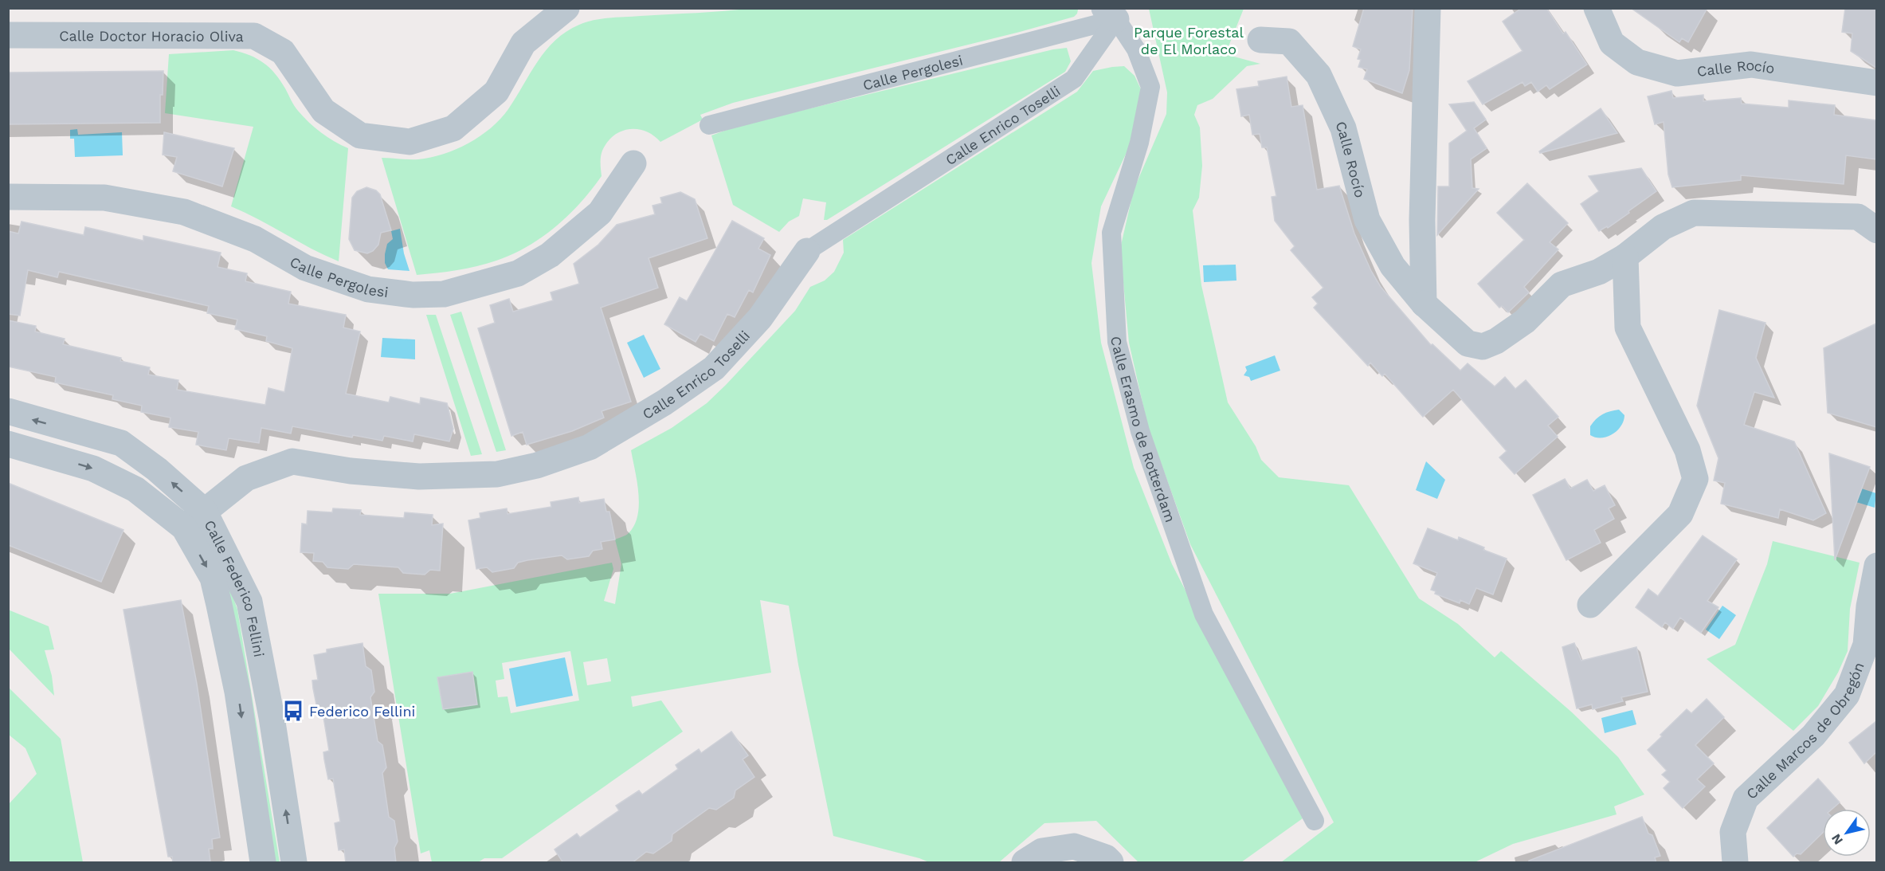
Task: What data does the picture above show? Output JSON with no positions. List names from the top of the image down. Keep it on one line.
{"streets":{"street":["Calle Doctor Horacio Oliva","Calle Rocío","Calle Pergolesi","Calle Enrico Toselli","Calle Erasmo de Rotterdam","Calle Federico Fellini","Calle Marcos de Obregón"]},"crossings":[["Calle Pergolesi","Calle Enrico Toselli"],["Calle Pergolesi","Calle Erasmo de Rotterdam"],["Calle Enrico Toselli","Calle Erasmo de Rotterdam"],["Calle Enrico Toselli","Calle Federico Fellini"]],"parks":["Parque Forestal de El Morlaco"],"places":{"bus stop":["Federico Fellini"]},"north":"bottom left"}
